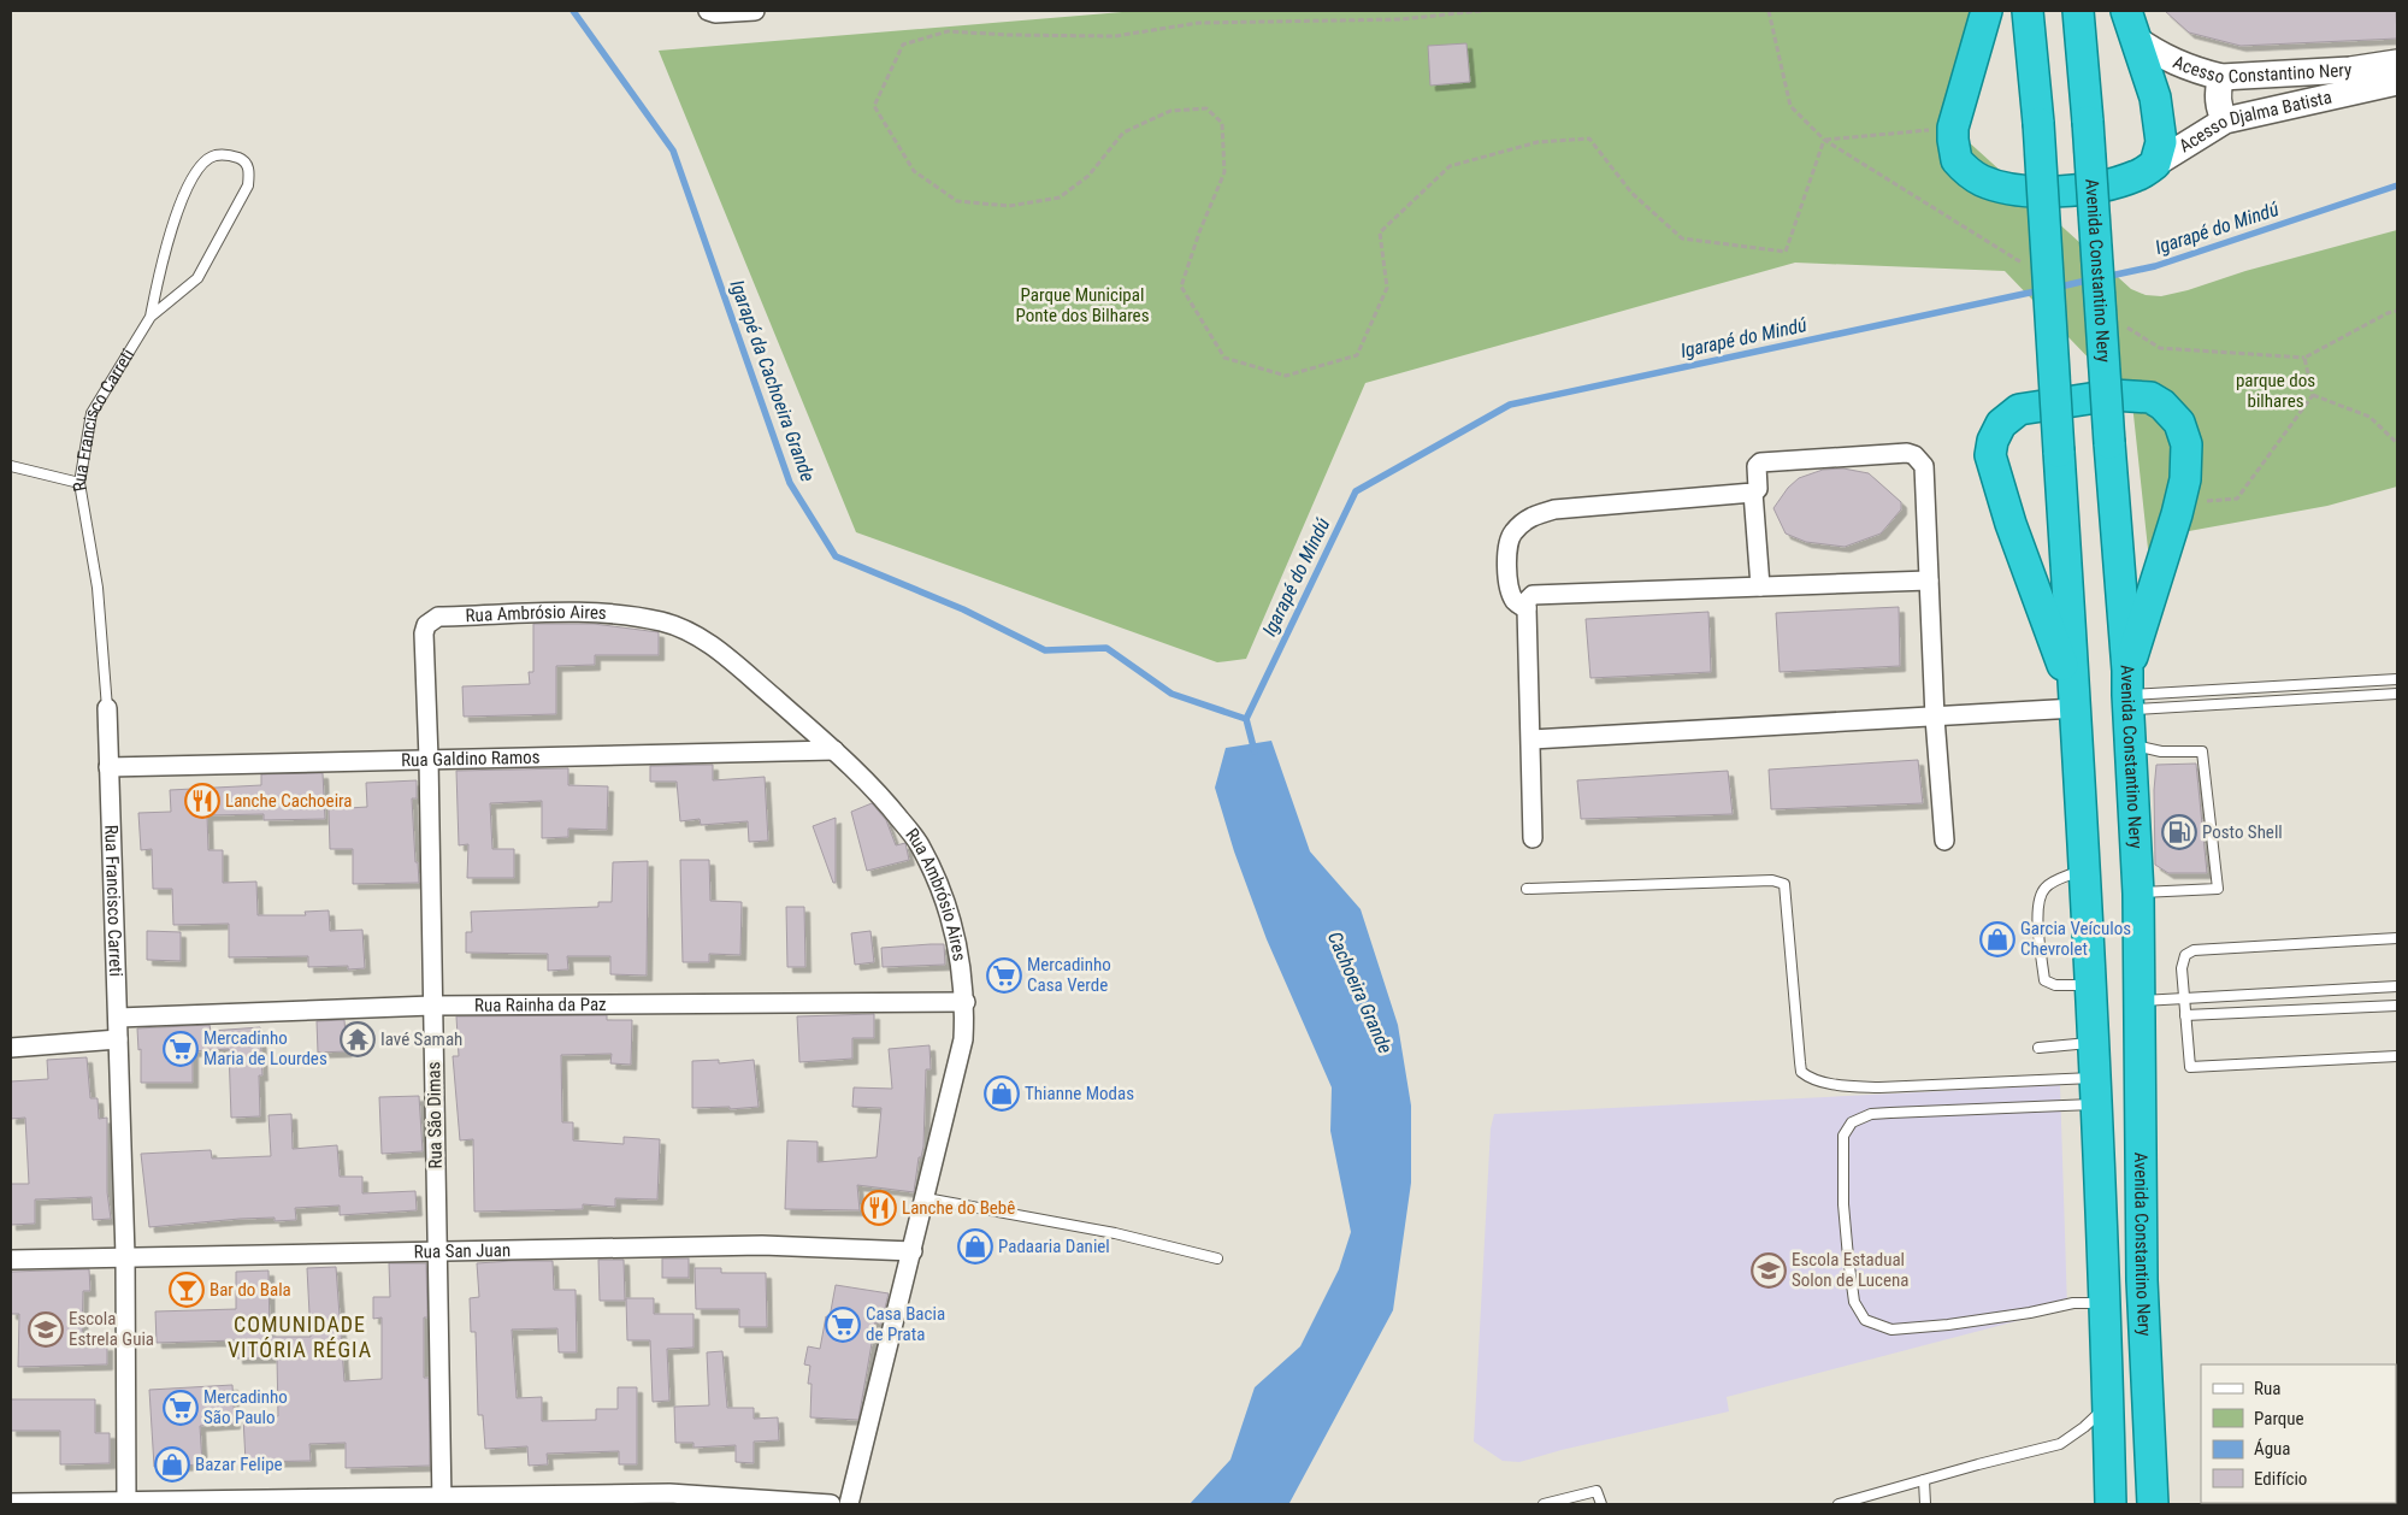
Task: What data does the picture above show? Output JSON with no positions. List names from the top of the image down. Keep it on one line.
{"streets":{"highway":["Avenida Constantino Nery"],"main road":["Acesso Constantino Nery","Acesso Djalma Batista"],"street":["Rua Francisco Carreti","Rua Ambrósio Aires","Rua Galdino Ramos","Rua Rainha da Paz","Rua São Dimas","Rua San Juan"]},"crossings":[["Rua Francisco Carreti","Rua Galdino Ramos"],["Rua Francisco Carreti","Rua Rainha da Paz"],["Rua Francisco Carreti","Rua San Juan"],["Rua Ambrósio Aires","Rua Galdino Ramos"],["Rua Ambrósio Aires","Rua Rainha da Paz"],["Rua Ambrósio Aires","Rua São Dimas"],["Rua Ambrósio Aires","Rua San Juan"],["Rua Galdino Ramos","Rua São Dimas"],["Rua Rainha da Paz","Rua São Dimas"],["Rua São Dimas","Rua San Juan"]],"districts":["COMUNIDADE VITÓRIA RÉGIA"],"water":["Igarapé do Mindú","Igarapé da Cachoeira Grande","Cachoeira Grande"],"parks":["Parque Municipal Ponte dos Bilhares","parque dos bilhares"],"places":{"restaurant":["Lanche Cachoeira","Lanche do Bebê"],"fuel station":["Posto Shell"],"shop":["Garcia Veículos Chevrolet","Thianne Modas","Padaaria Daniel","Bazar Felipe"],"supermarket":["Mercadinho Casa Verde","Mercadinho Maria de Lourdes","Casa Bacia de Prata","Mercadinho São Paulo"],"temple":["Iavé Samah"],"school or university":["Escola Estadual Solon de Lucena","Escola Estrela Guia"],"bar":["Bar do Bala"]},"legend":["Rua","Parque","Água","Edifício"]}
